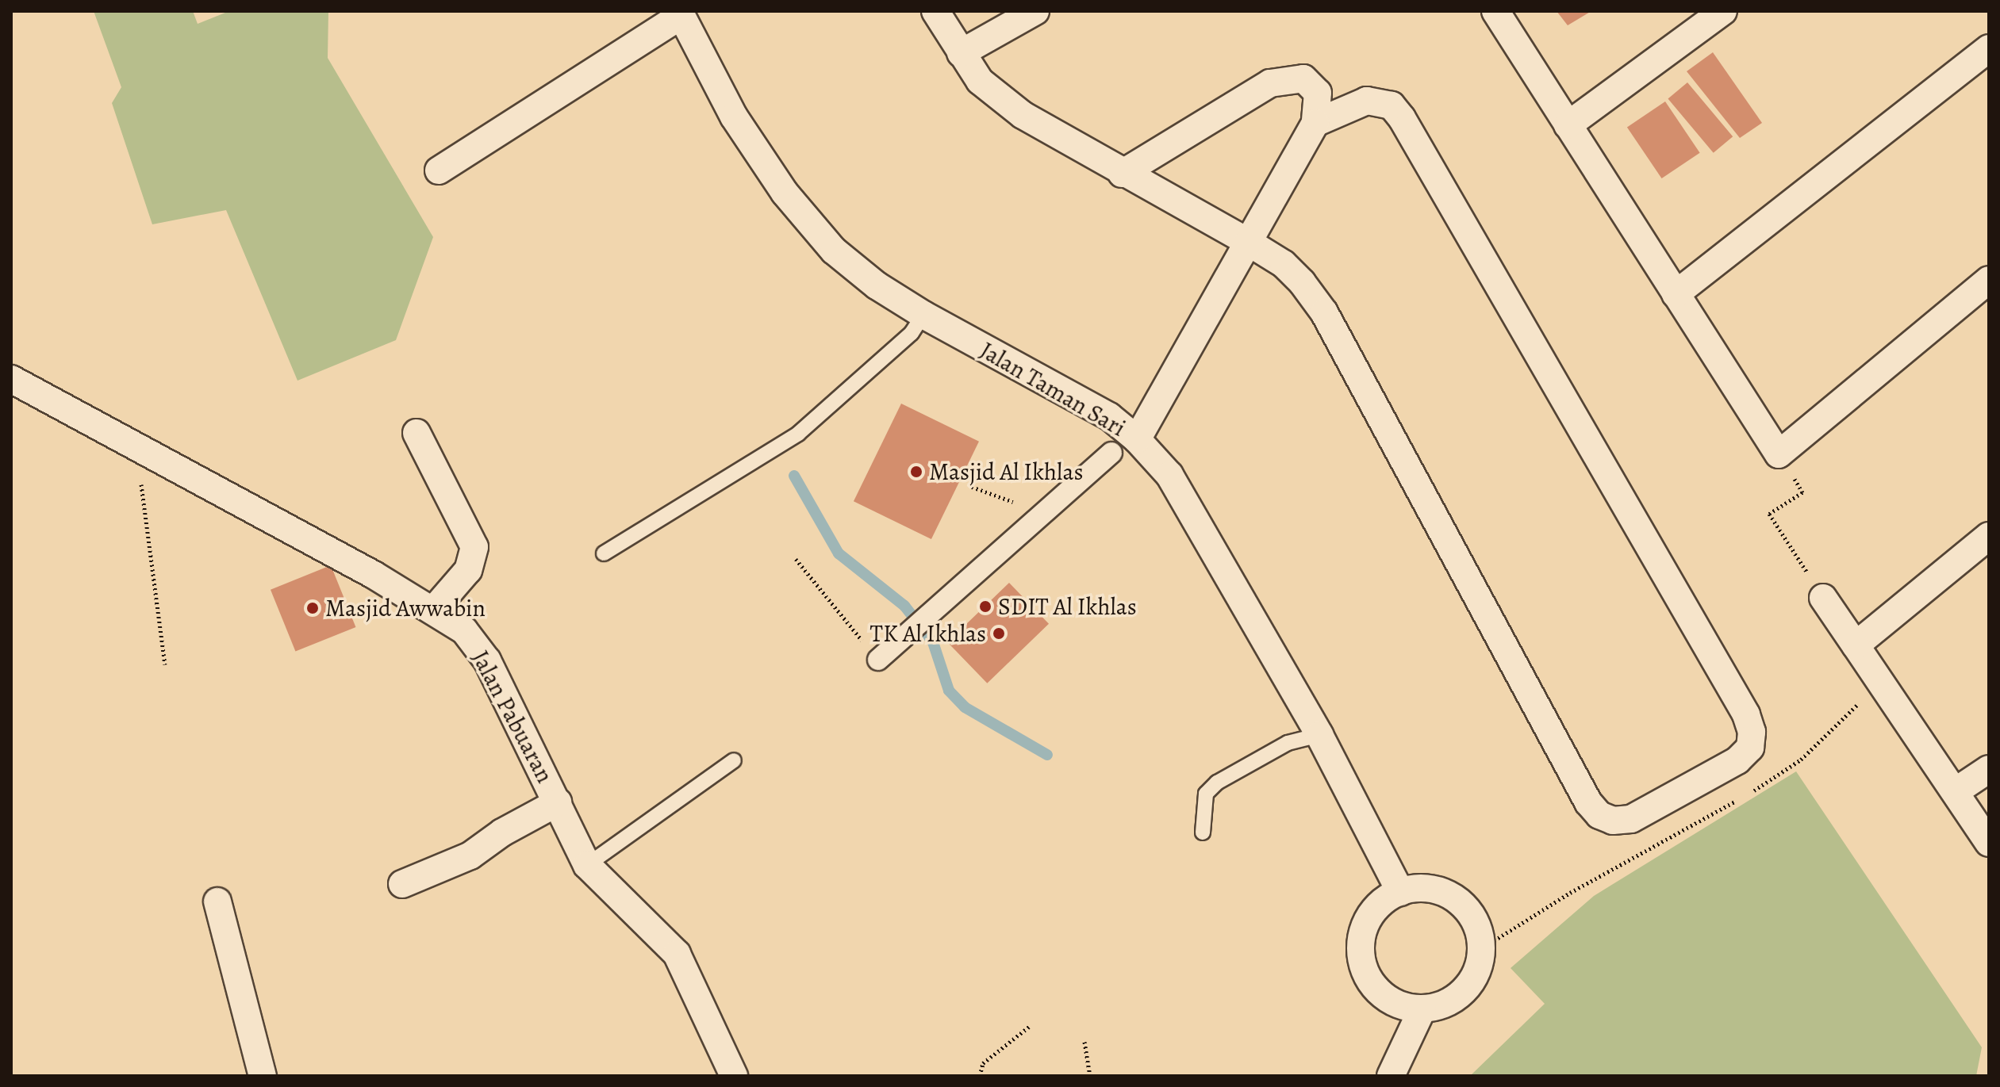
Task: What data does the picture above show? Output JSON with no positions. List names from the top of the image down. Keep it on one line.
{"streets":{"street":["Jalan Taman Sari","Jalan Pabuaran"]},"places":["Masjid Al Ikhlas","SDIT Al Ikhlas","Masjid Awwabin","TK Al Ikhlas"]}
